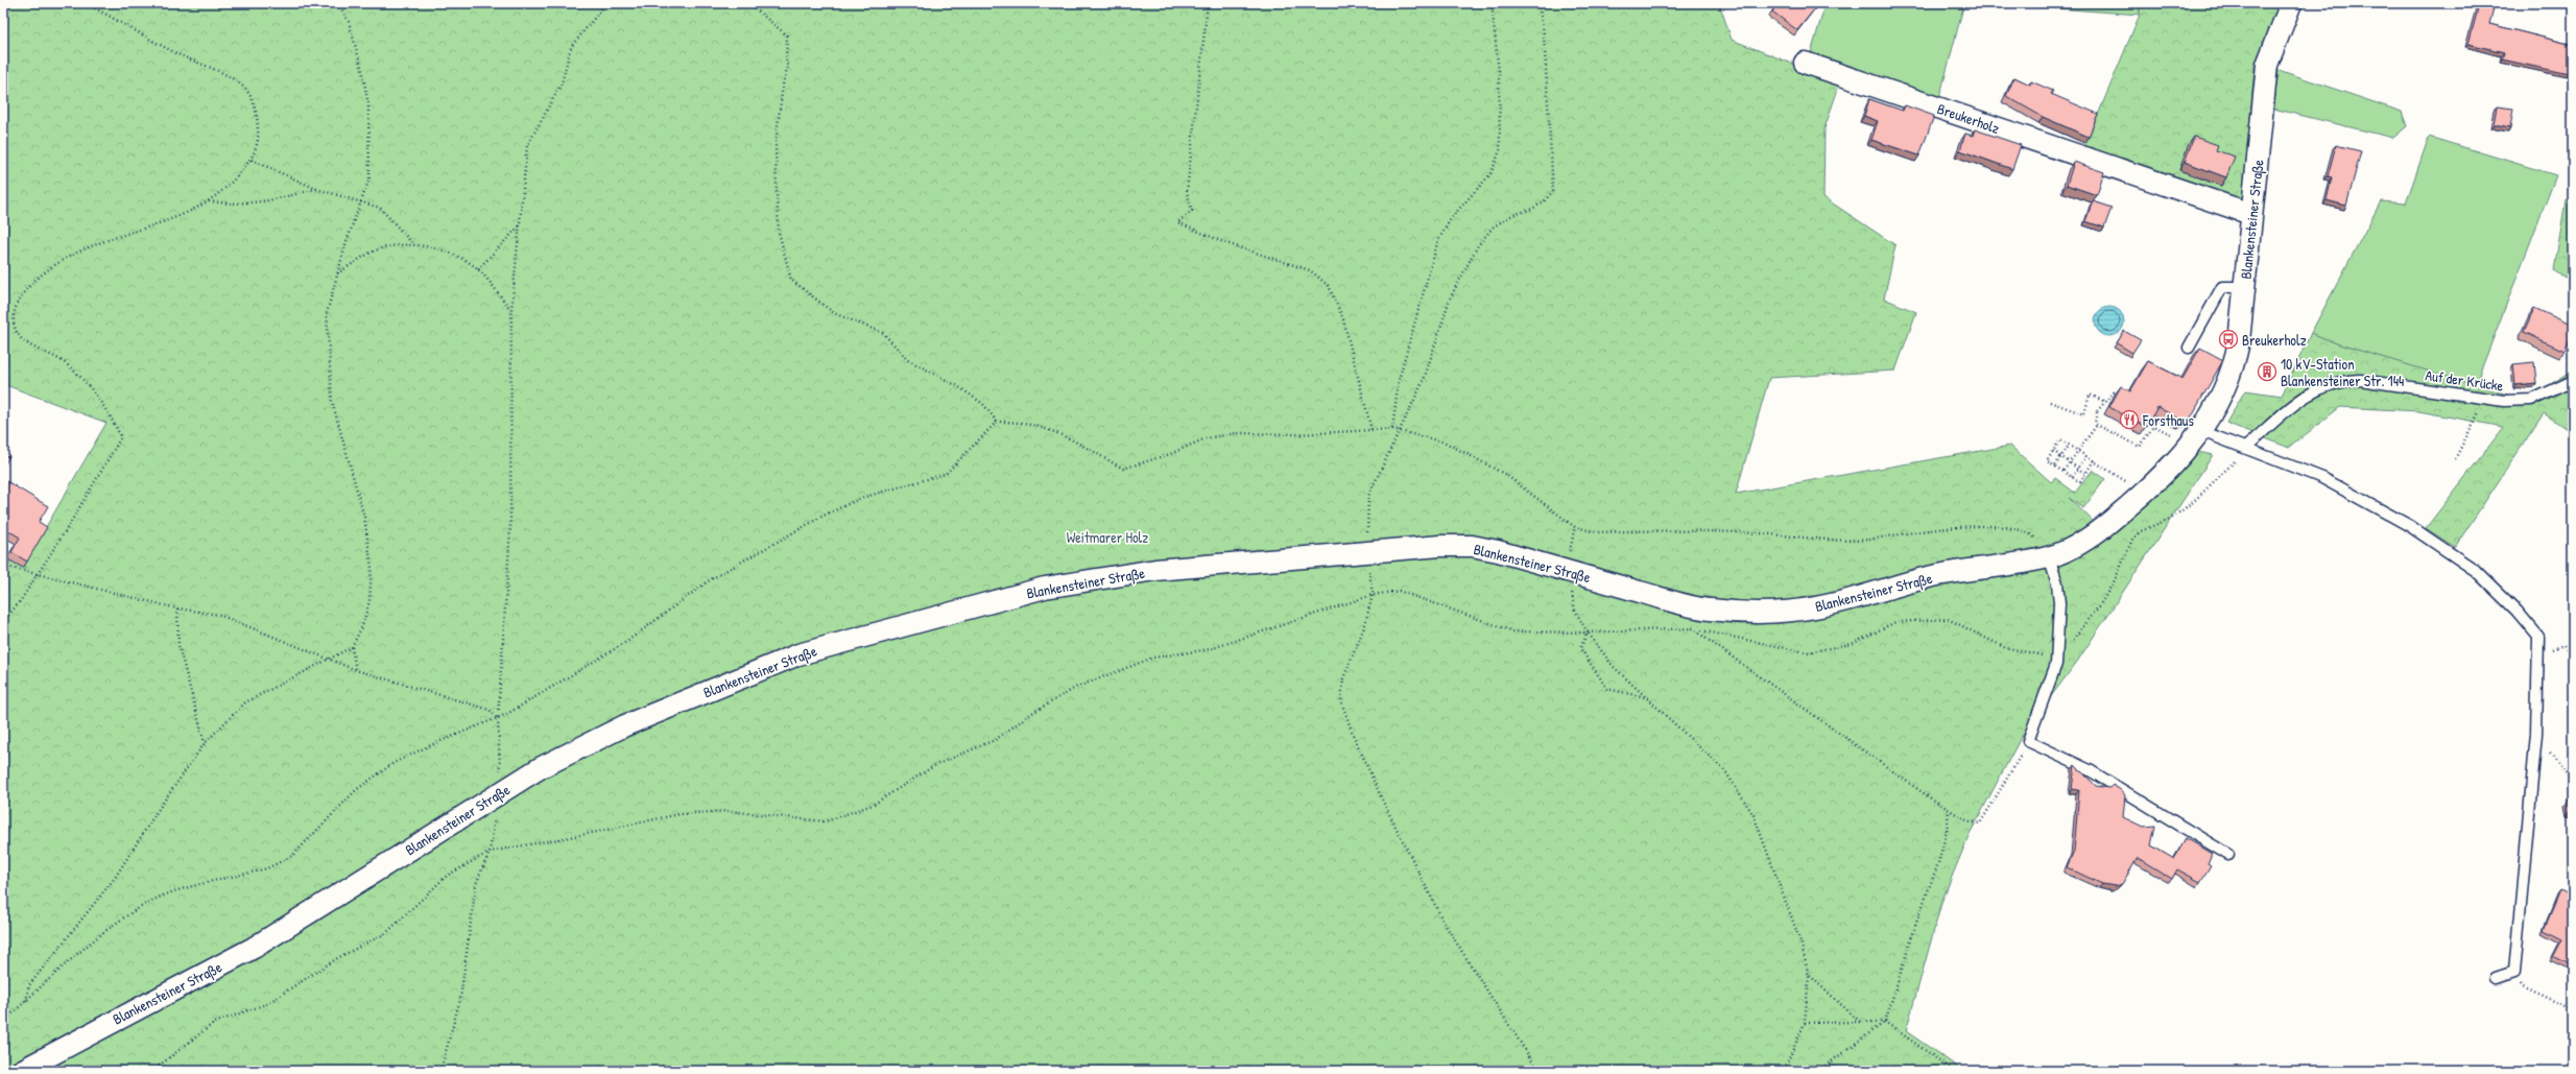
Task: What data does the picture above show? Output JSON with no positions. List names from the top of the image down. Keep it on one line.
{"streets":{"street":["Breukerholz","Blankensteiner Straße"],"lane":["Auf der Krücke"]},"crossings":[["Breukerholz","Blankensteiner Straße"]],"parks":["Weitmarer Holz"],"places":{"bus stop":["Breukerholz"],"building":["10 kV-Station Blankensteiner Str. 144"],"restaurant":["Forsthaus"]}}
